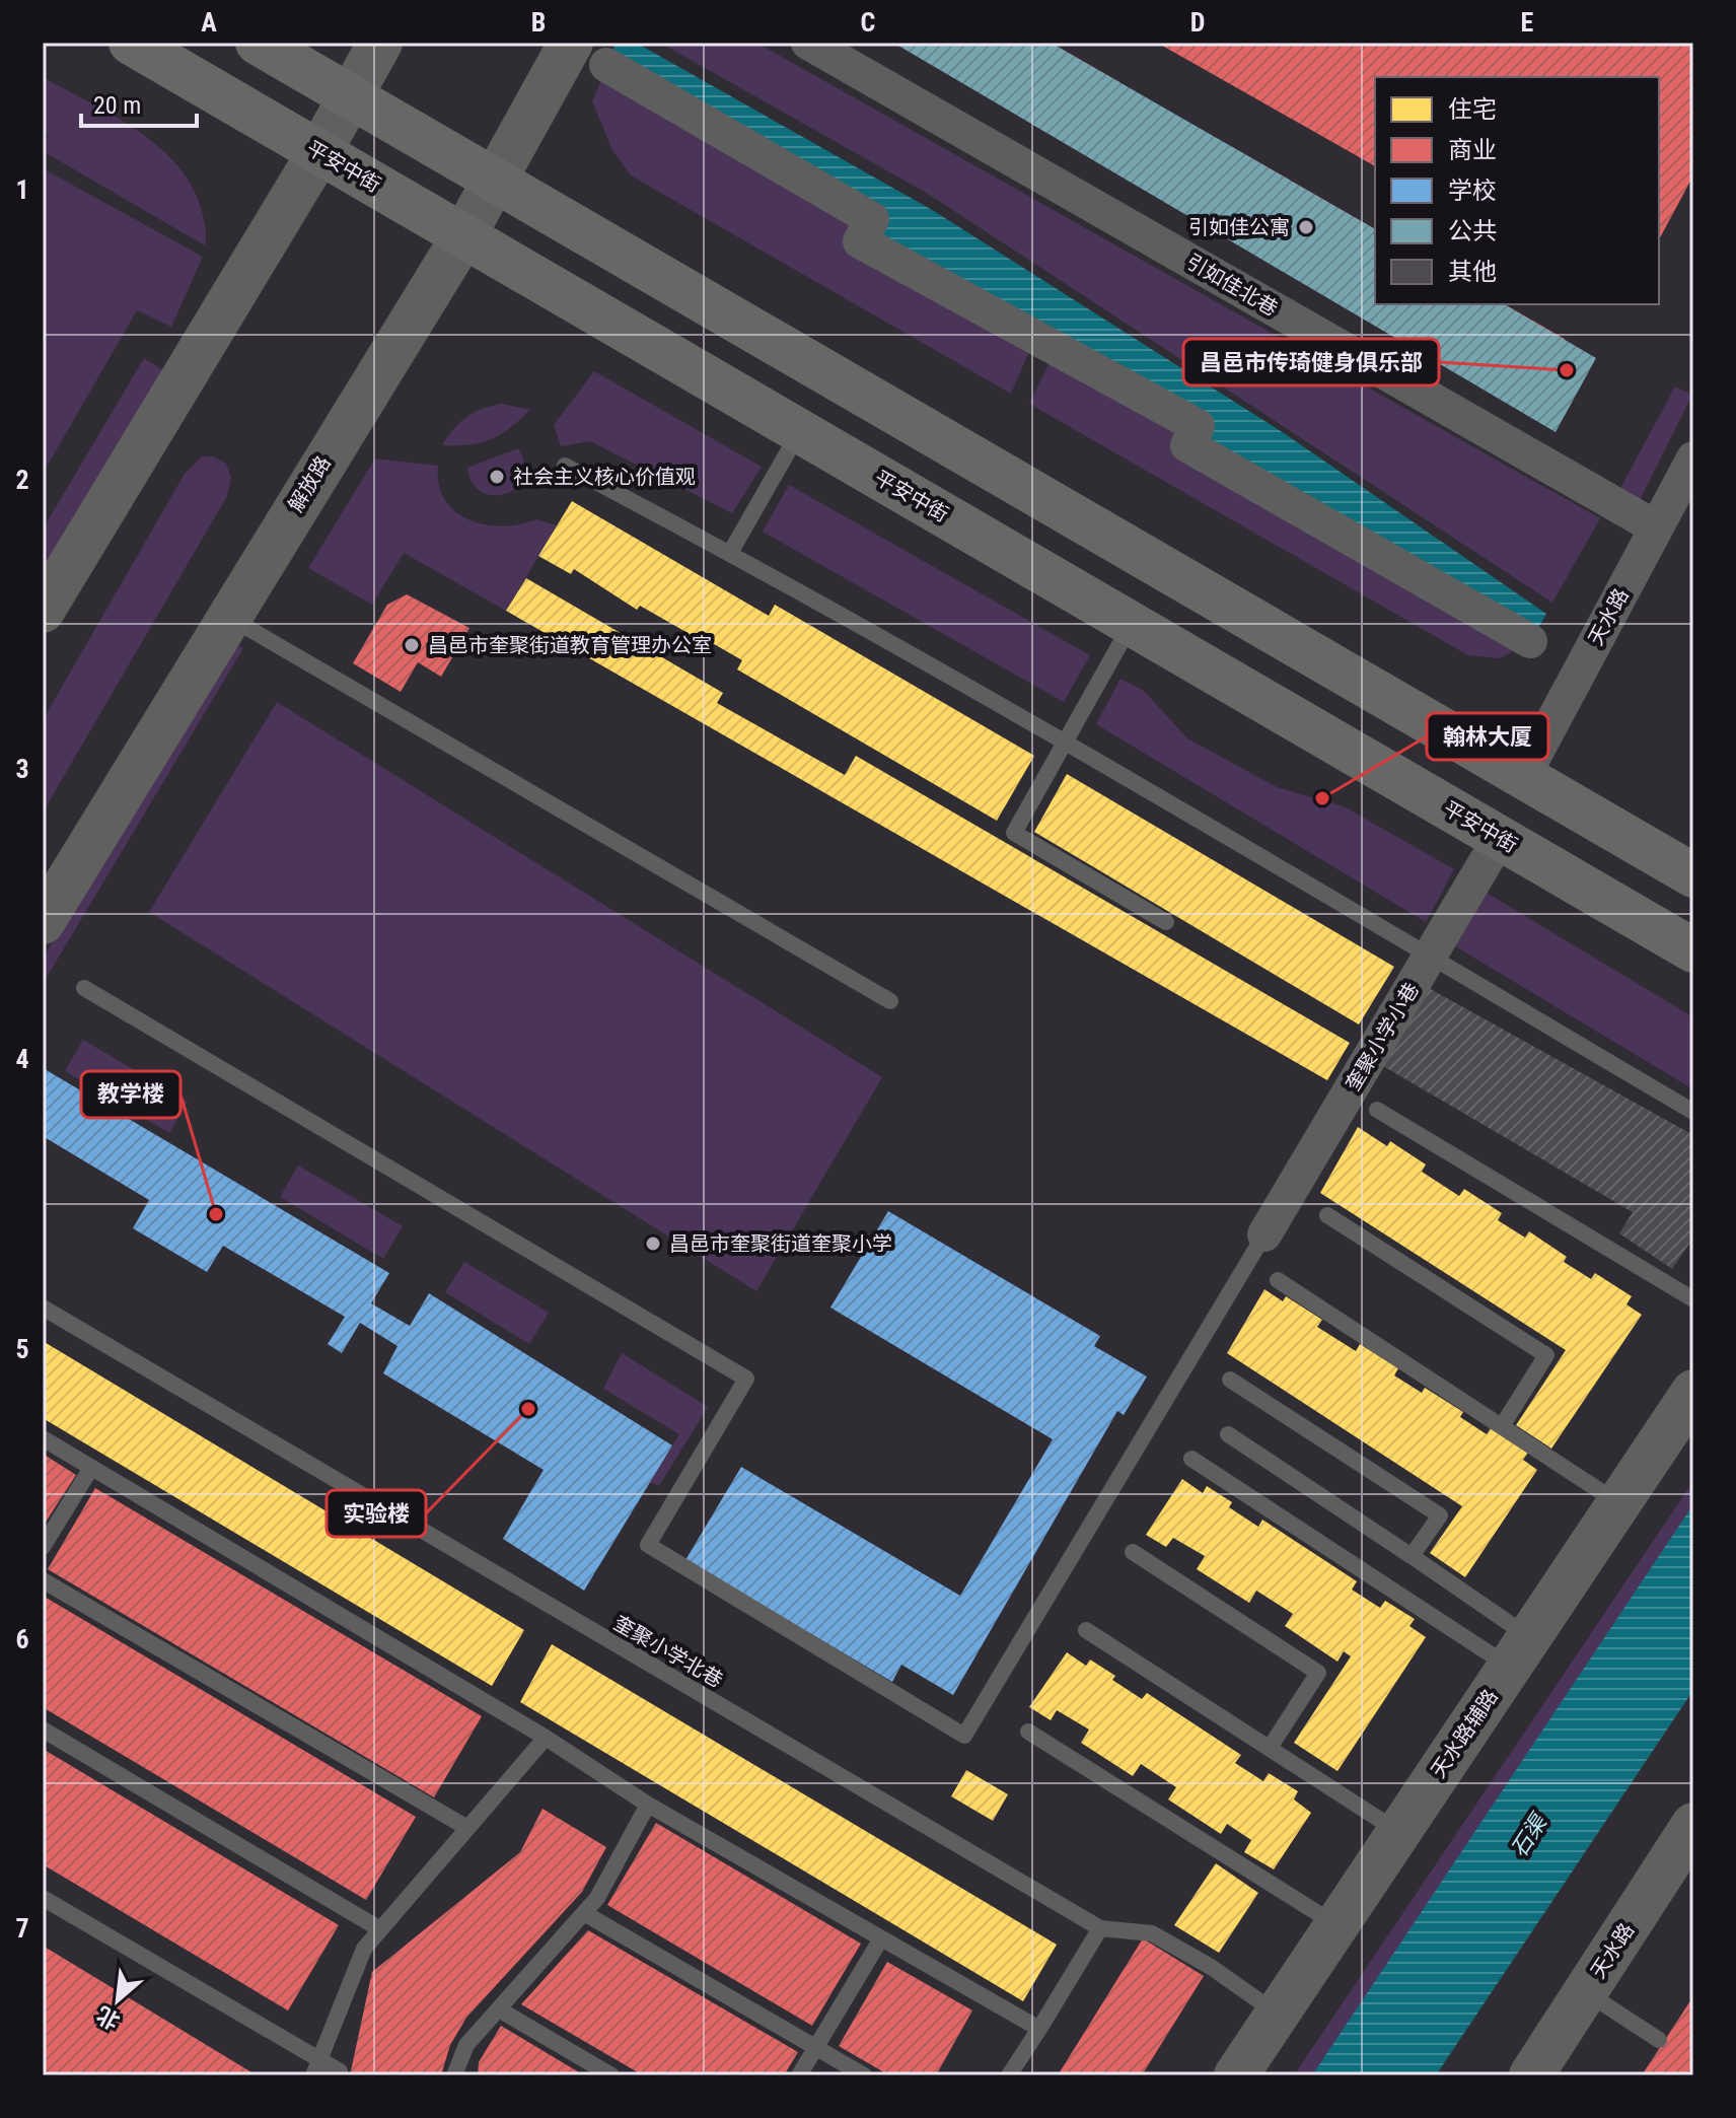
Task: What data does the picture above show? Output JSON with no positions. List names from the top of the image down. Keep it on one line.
{"streets":{"main road":["平安中街"],"street":["引如佳北巷","解放路","天水路","奎聚小学小巷","天水路辅路"],"lane":["奎聚小学北巷"]},"crossings":[["平安中街","解放路"],["平安中街","奎聚小学小巷"],["引如佳北巷","天水路"],["奎聚小学北巷","天水路辅路"]],"water":["石渠"],"places":["引如佳公寓","昌邑市传琦健身俱乐部","社会主义核心价值观","昌邑市奎聚街道教育管理办公室","翰林大厦","教学楼","昌邑市奎聚街道奎聚小学","实验楼"],"legend":["住宅","商业","学校","公共","其他"],"scale_bar":"20 m","north":"bottom left","grid":{"columns":["A","B","C","D","E"],"rows":["1","2","3","4","5","6","7"]}}
